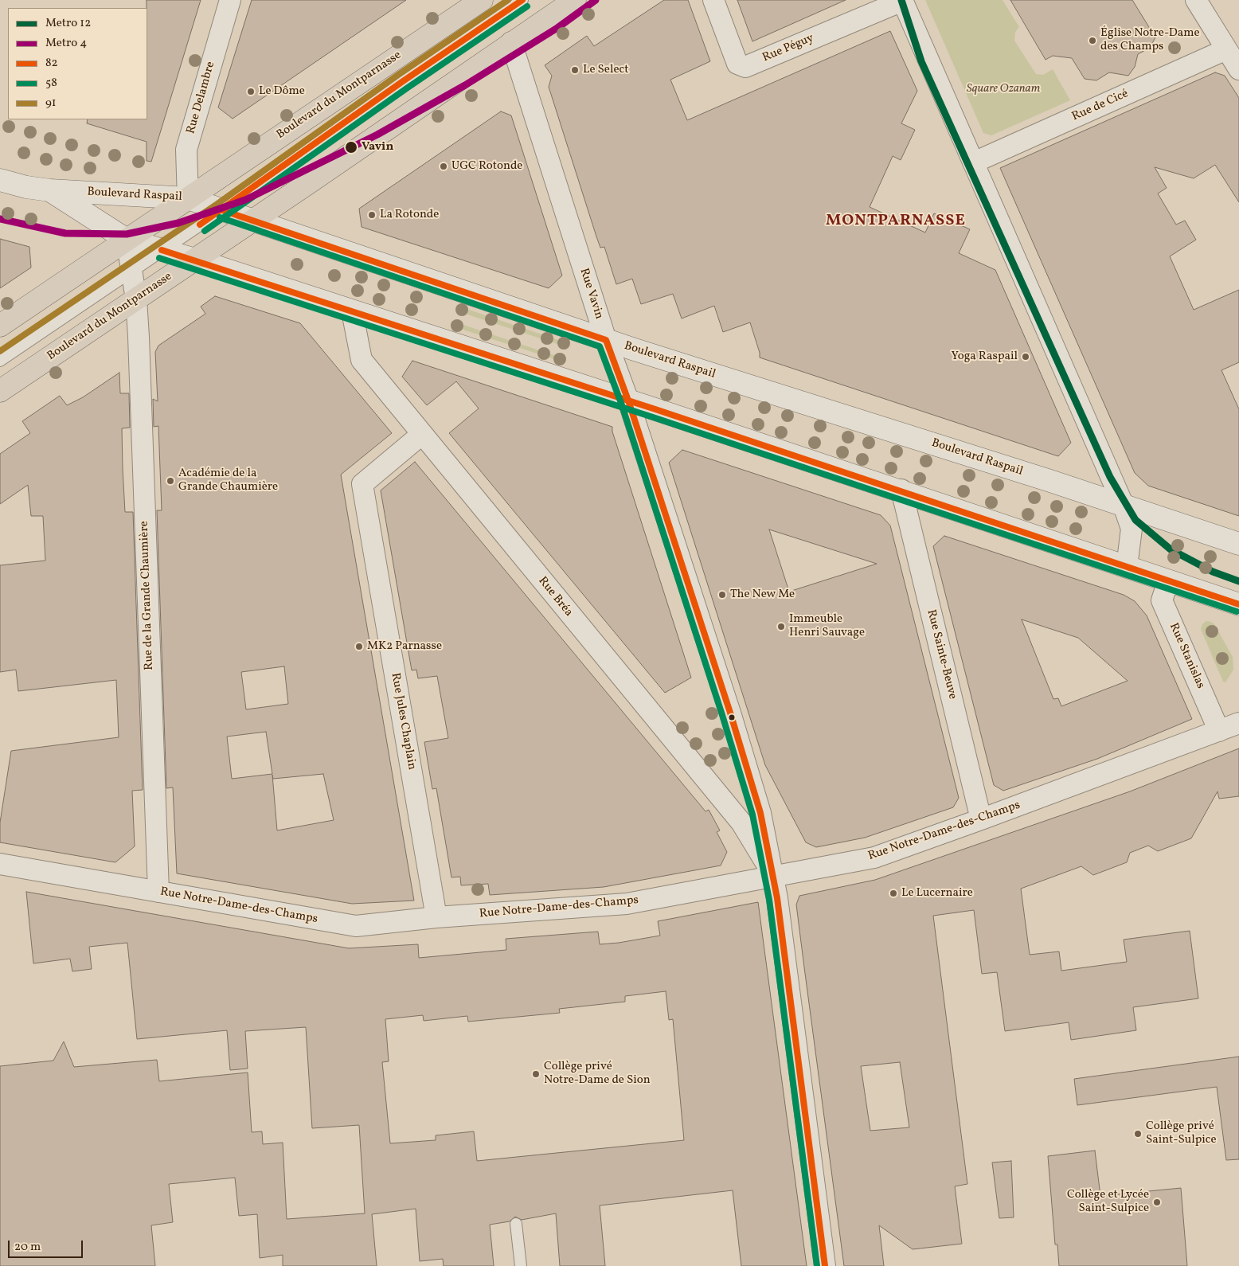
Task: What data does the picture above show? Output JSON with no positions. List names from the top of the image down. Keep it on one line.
{"streets":{"main road":["Boulevard du Montparnasse","Boulevard Raspail"],"street":["Rue Péguy","Rue Delambre","Rue de Cicé","Rue Vavin","Rue de la Grande Chaumière","Rue Bréa","Rue Sainte-Beuve","Rue Stanislas","Rue Jules Chaplain","Rue Notre-Dame-des-Champs"]},"crossings":[["Boulevard du Montparnasse","Rue Delambre"],["Boulevard du Montparnasse","Boulevard Raspail"],["Boulevard du Montparnasse","Rue Vavin"],["Boulevard du Montparnasse","Rue de la Grande Chaumière"],["Rue Delambre","Boulevard Raspail"],["Boulevard Raspail","Rue Vavin"],["Boulevard Raspail","Rue Bréa"],["Boulevard Raspail","Rue Sainte-Beuve"],["Boulevard Raspail","Rue Stanislas"],["Rue Vavin","Rue Bréa"],["Rue Vavin","Rue Notre-Dame-des-Champs"],["Rue de la Grande Chaumière","Rue Notre-Dame-des-Champs"],["Rue Bréa","Rue Jules Chaplain"],["Rue Bréa","Rue Notre-Dame-des-Champs"],["Rue Sainte-Beuve","Rue Notre-Dame-des-Champs"],["Rue Stanislas","Rue Notre-Dame-des-Champs"],["Rue Jules Chaplain","Rue Notre-Dame-des-Champs"]],"districts":["MONTPARNASSE"],"parks":["Square Ozanam"],"places":["Église Notre-Dame des Champs","Le Select","Le Dôme","Vavin","UGC Rotonde","La Rotonde","Yoga Raspail","Académie de la Grande Chaumière","The New Me","Immeuble Henri Sauvage","MK2 Parnasse","Le Lucernaire","Collège privé Notre-Dame de Sion","Collège privé Saint-Sulpice","Collège et Lycée Saint-Sulpice"],"lines":["metro line 12","metro line 4","transit line 82","transit line 91","transit line 58"],"legend":["Metro 12","Metro 4","82","58","91"],"scale_bar":"20 m"}
